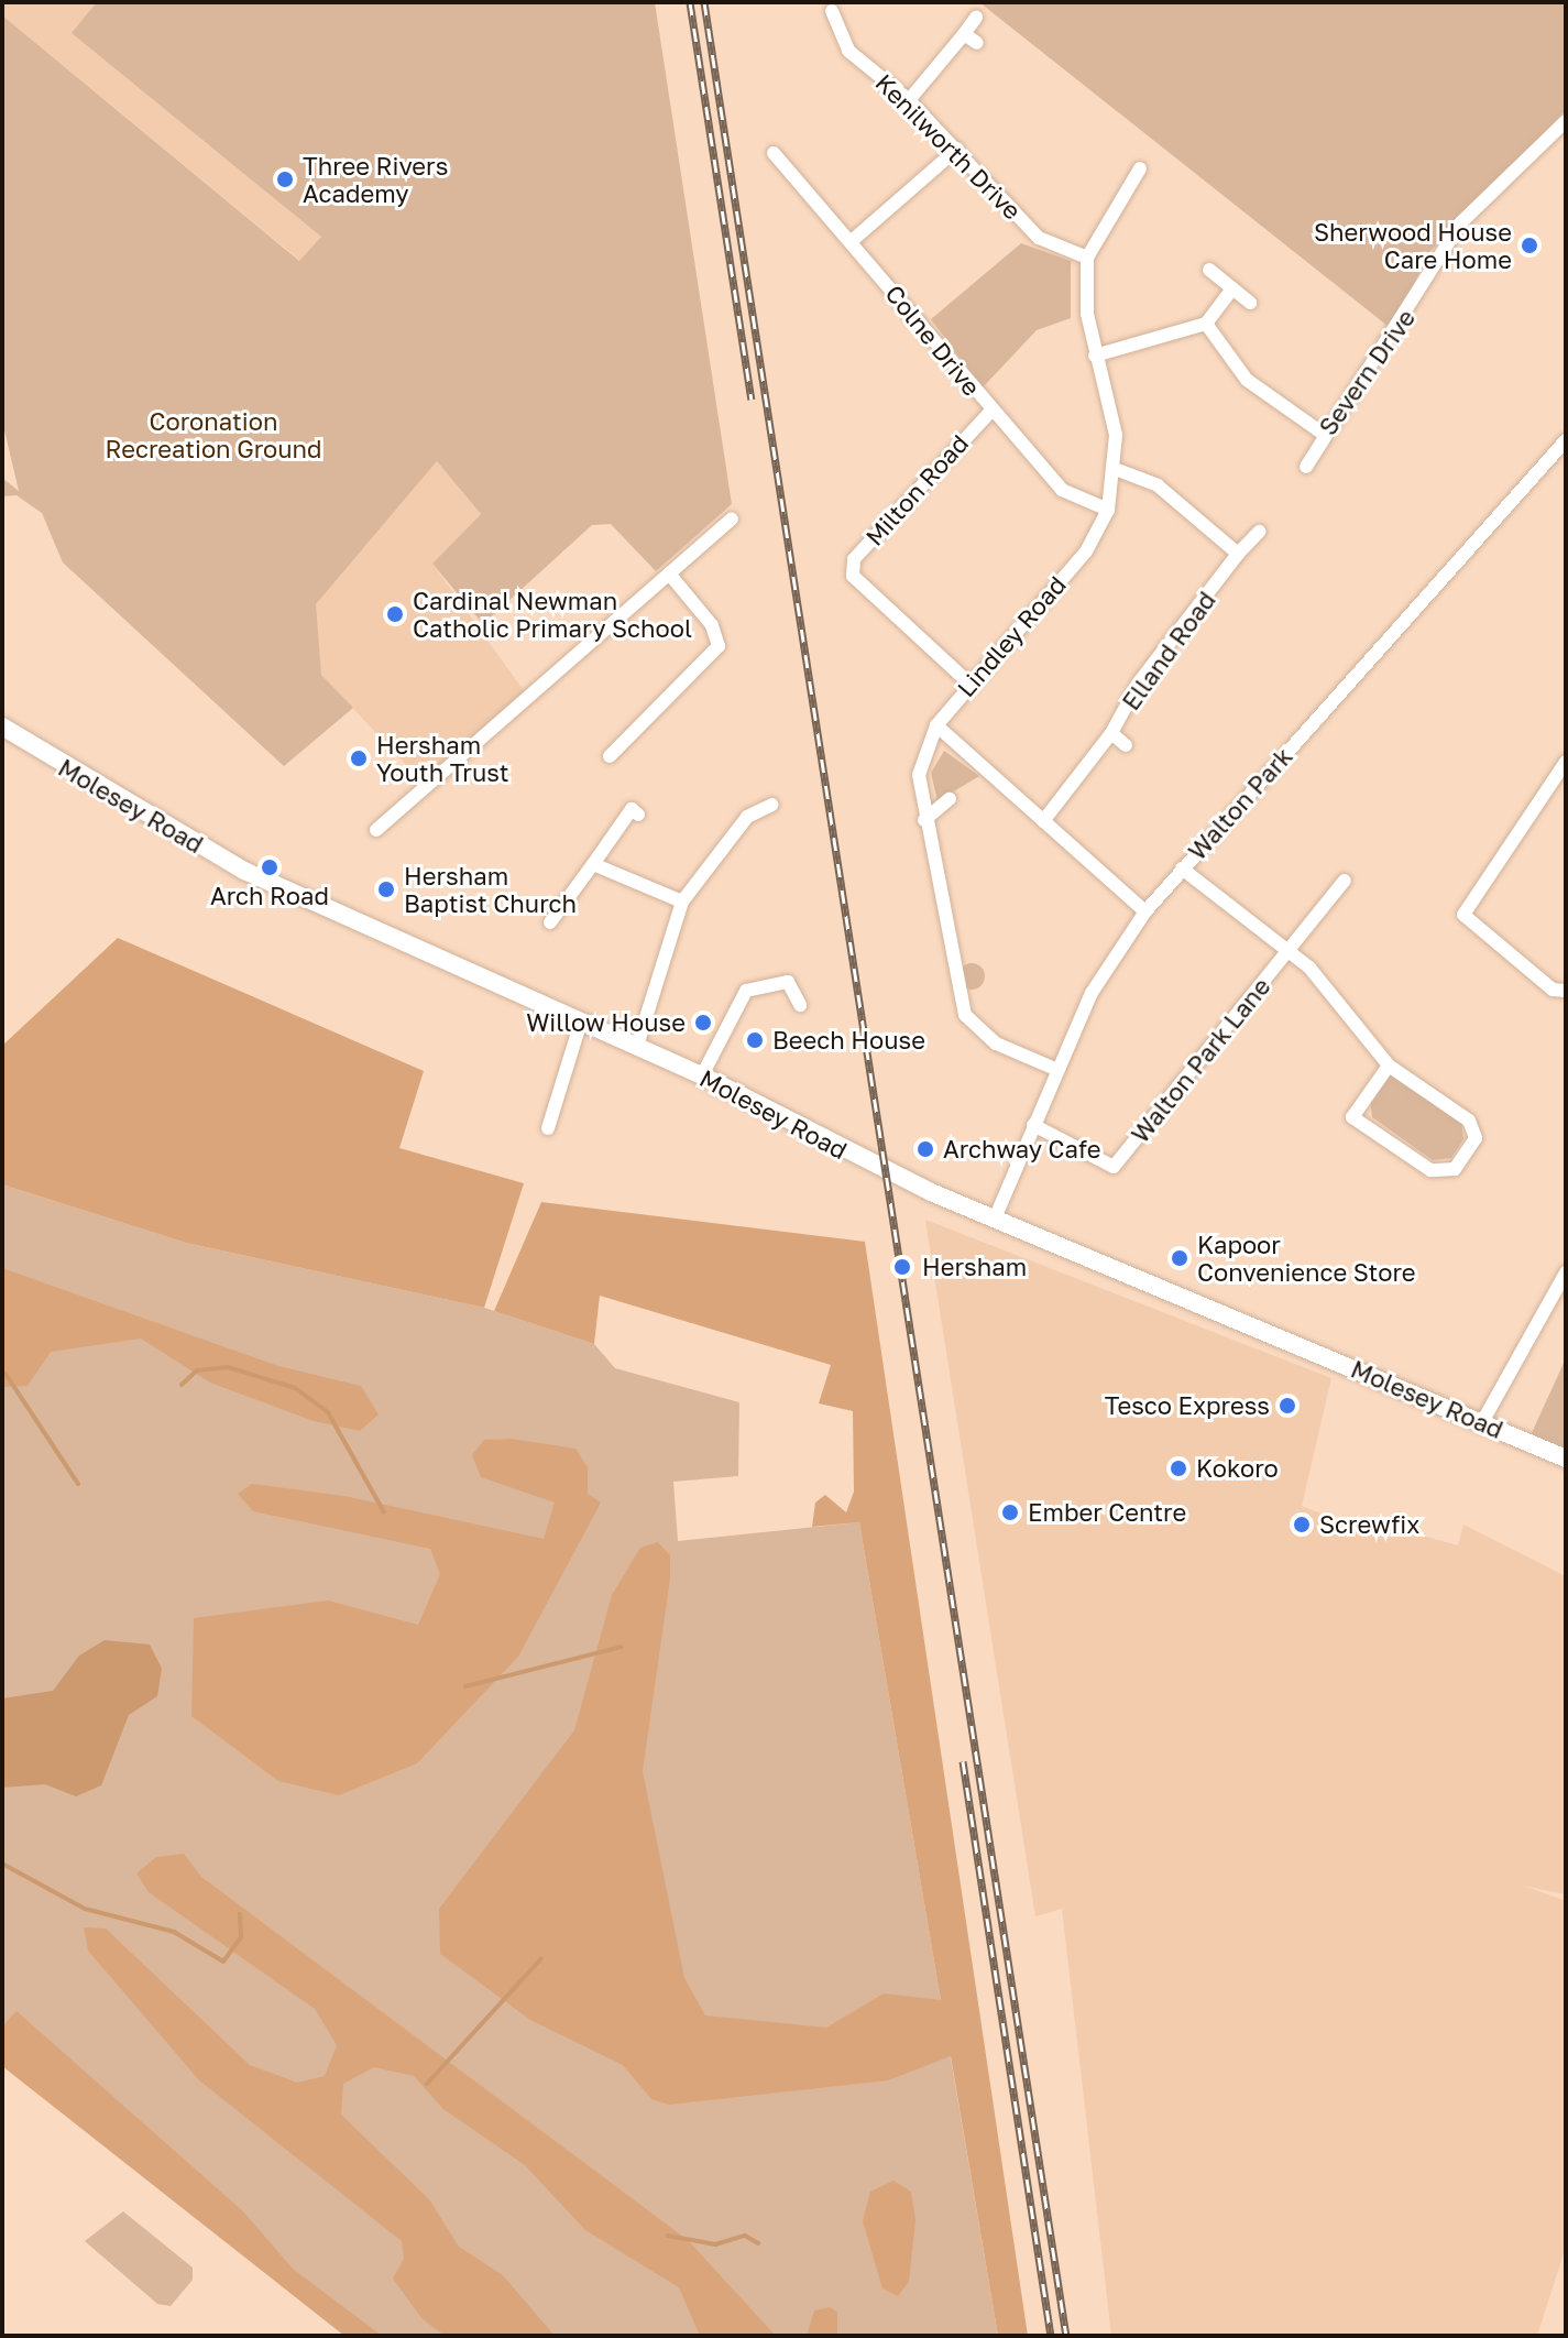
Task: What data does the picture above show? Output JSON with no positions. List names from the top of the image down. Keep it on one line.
{"streets":{"street":["Kenilworth Drive","Colne Drive","Severn Drive","Milton Road","Lindley Road","Elland Road","Walton Park","Molesey Road","Walton Park Lane"]},"crossings":[["Kenilworth Drive","Lindley Road"],["Colne Drive","Milton Road"],["Colne Drive","Lindley Road"],["Milton Road","Lindley Road"],["Lindley Road","Walton Park"],["Walton Park","Molesey Road"],["Walton Park","Walton Park Lane"]],"parks":["Coronation Recreation Ground"],"places":["Three Rivers Academy","Sherwood House Care Home","Cardinal Newman Catholic Primary School","Hersham Youth Trust","Arch Road","Hersham Baptist Church","Willow House","Beech House","Archway Cafe","Kapoor Convenience Store","Hersham","Tesco Express","Kokoro","Ember Centre","Screwfix"]}
